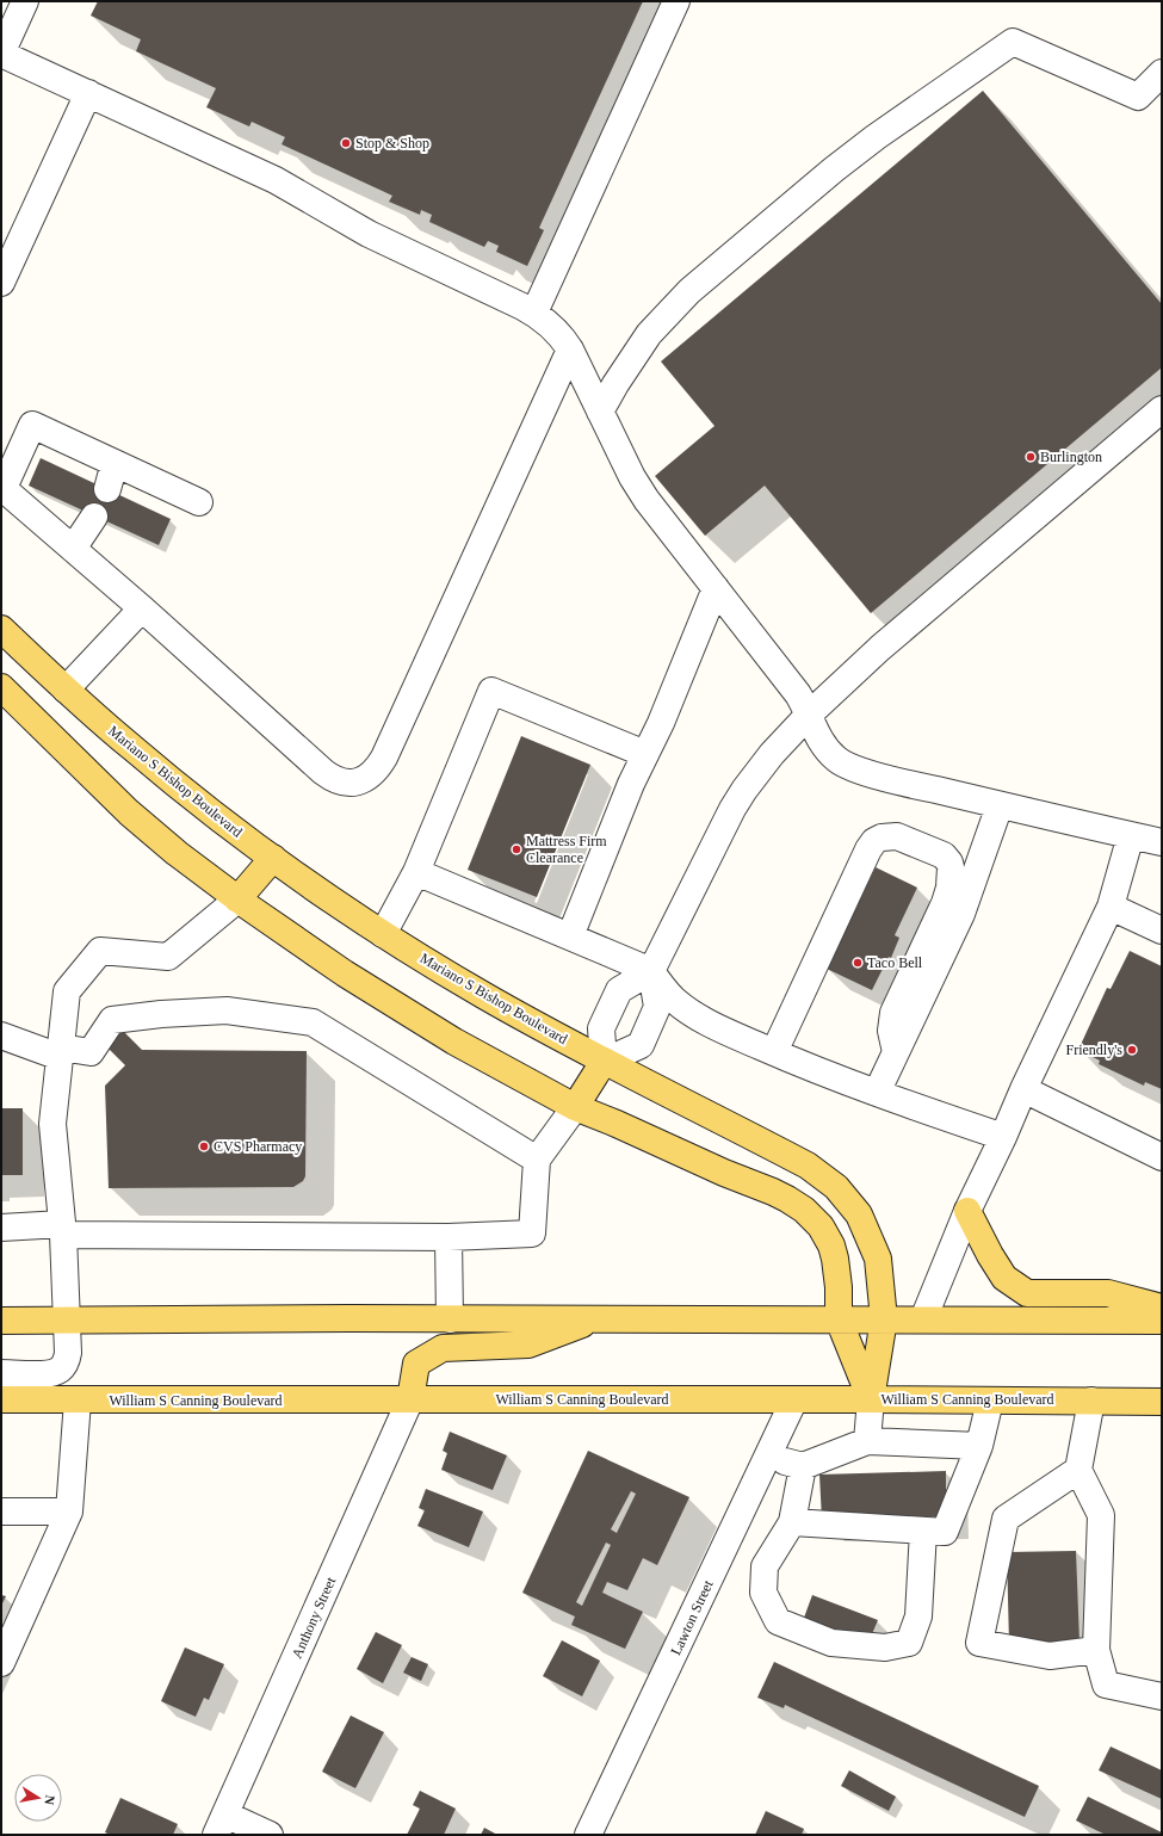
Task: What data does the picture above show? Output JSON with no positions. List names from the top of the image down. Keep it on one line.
{"streets":{"main road":["Mariano S Bishop Boulevard","William S Canning Boulevard"],"street":["Anthony Street","Lawton Street"]},"crossings":[["Mariano S Bishop Boulevard","William S Canning Boulevard"],["William S Canning Boulevard","Anthony Street"],["William S Canning Boulevard","Lawton Street"]],"places":["Stop & Shop","Burlington","Mattress Firm Clearance","Taco Bell","Friendly's","CVS Pharmacy"],"north":"right"}
